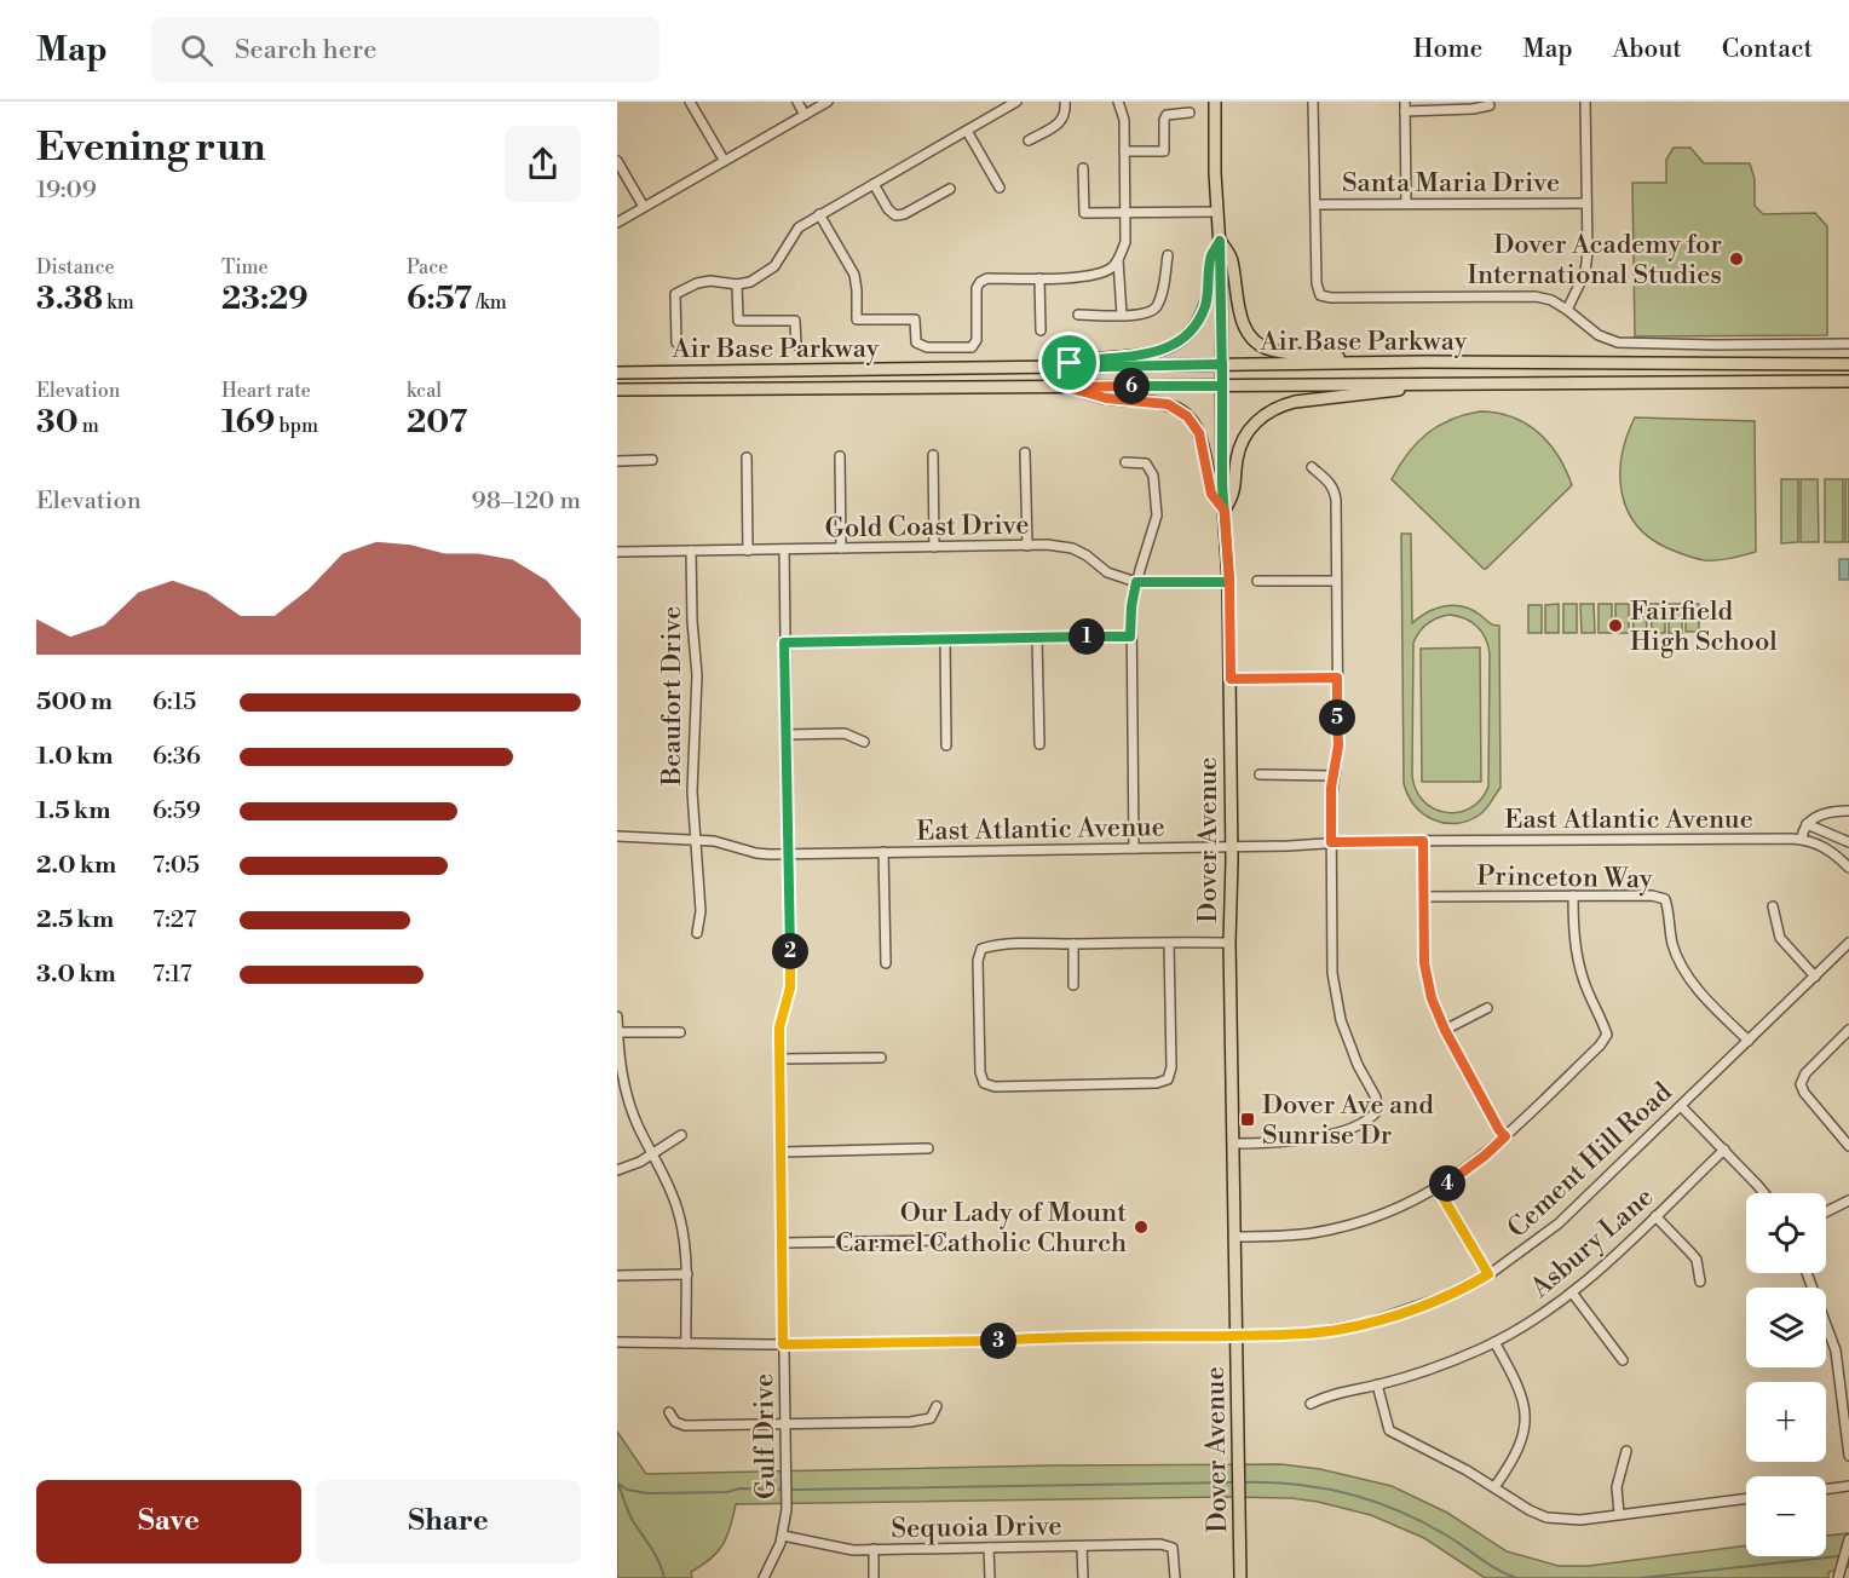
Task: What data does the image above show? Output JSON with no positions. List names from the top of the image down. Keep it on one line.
{"streets":{"main road":["Air Base Parkway","Dover Avenue"],"street":["Santa Maria Drive","Gold Coast Drive","Beaufort Drive","East Atlantic Avenue","Princeton Way","Cement Hill Road","Asbury Lane","Gulf Drive","Sequoia Drive"]},"crossings":[["Air Base Parkway","Dover Avenue"],["Gold Coast Drive","Beaufort Drive"],["Gold Coast Drive","Dover Avenue"],["Gold Coast Drive","Gulf Drive"],["Beaufort Drive","East Atlantic Avenue"],["East Atlantic Avenue","Dover Avenue"],["East Atlantic Avenue","Gulf Drive"],["Dover Avenue","Cement Hill Road"],["Princeton Way","Cement Hill Road"],["Cement Hill Road","Gulf Drive"],["Gulf Drive","Sequoia Drive"]],"places":{"other":["Dover Academy for International Studies","Fairfield High School","Our Lady of Mount Carmel Catholic Church"],"transit":["Dover Ave and Sunrise Dr"]},"page":{"header":"Map","search":"Search here","nav":["Home","Map","About","Contact"],"heading":["Evening run","19:09"],"stats":[["Distance","3.38 km"],["Time","23:29"],["Pace","6:57 /km"],["Elevation","30 m"],["Heart rate","169 bpm"],["kcal","207"]],"pins":["6","1","5","2","4","3"],"chart":["Elevation","98–120 m"],"list":[{"name":"500 m","note":"6:15"},{"name":"1.0 km","note":"6:36"},{"name":"1.5 km","note":"6:59"},{"name":"2.0 km","note":"7:05"},{"name":"2.5 km","note":"7:27"},{"name":"3.0 km","note":"7:17"}],"map_buttons":["+","−"],"buttons":["Save","Share"]}}
